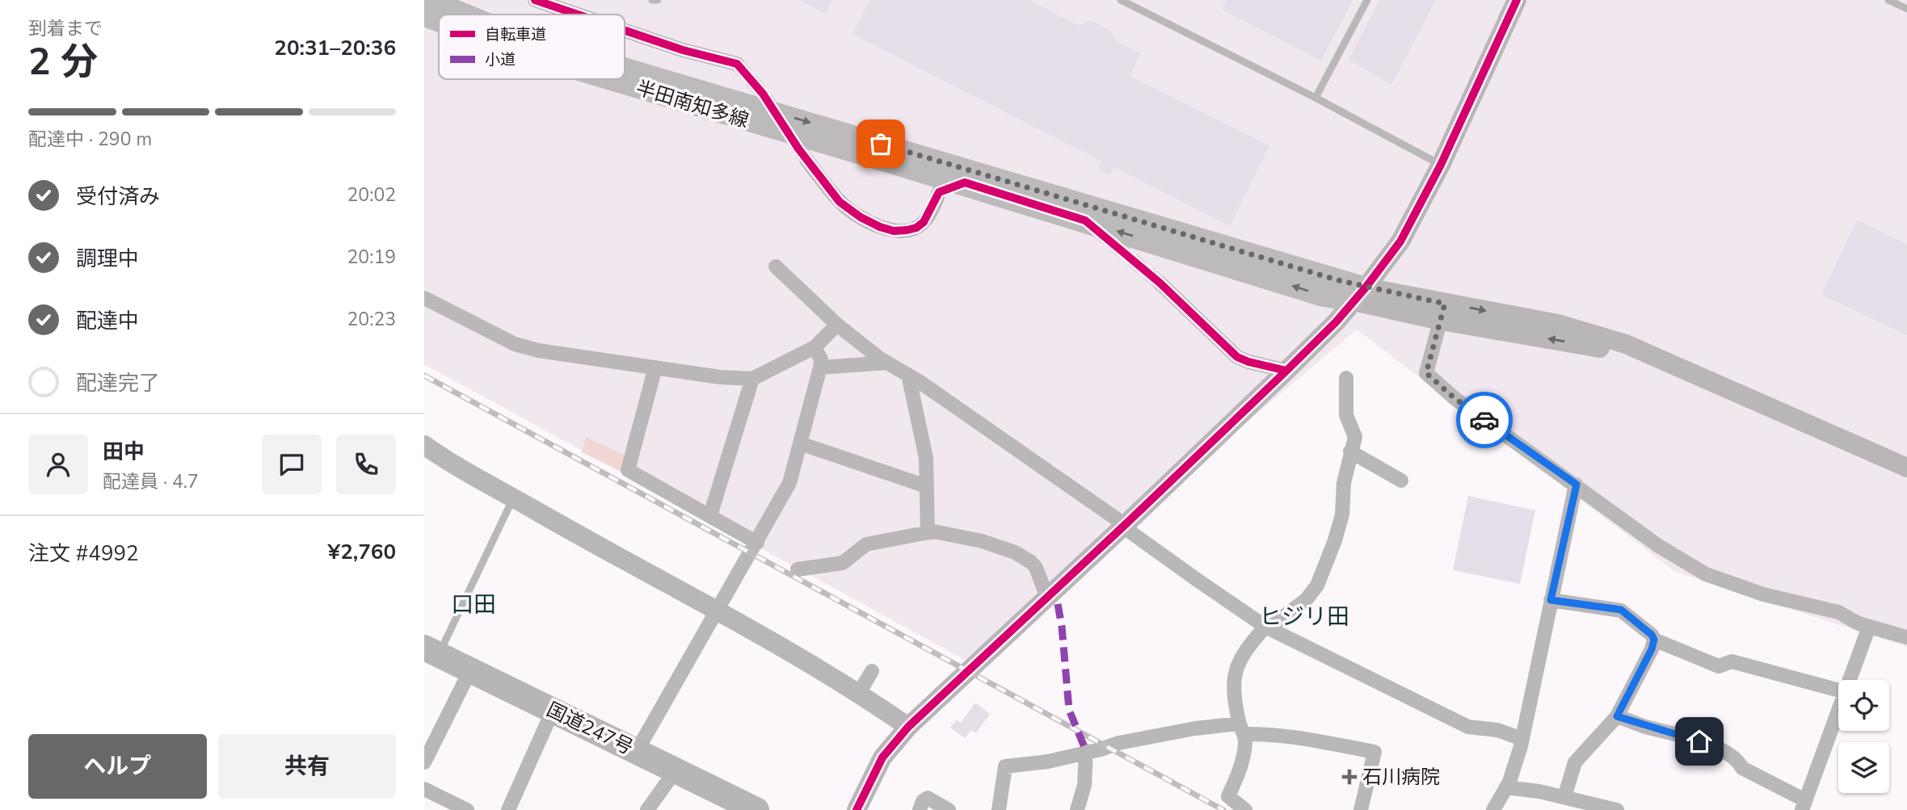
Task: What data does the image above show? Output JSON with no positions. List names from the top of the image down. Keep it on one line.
{"streets":{"highway":["国道247号"],"main road":["半田南知多線"]},"districts":["口田","ヒジリ田"],"places":{"health":["石川病院"]},"legend":["自転車道","小道"],"page":{"heading":["2 分","到着まで","20:31–20:36"],"panel":["田中","配達員 · 4.7","注文 #4992","¥2,760"],"bar":"配達中 · 290 m","list":[["受付済み","20:02"],["調理中","20:19"],["配達中","20:23"],"配達完了"],"buttons":["ヘルプ","共有"]}}
